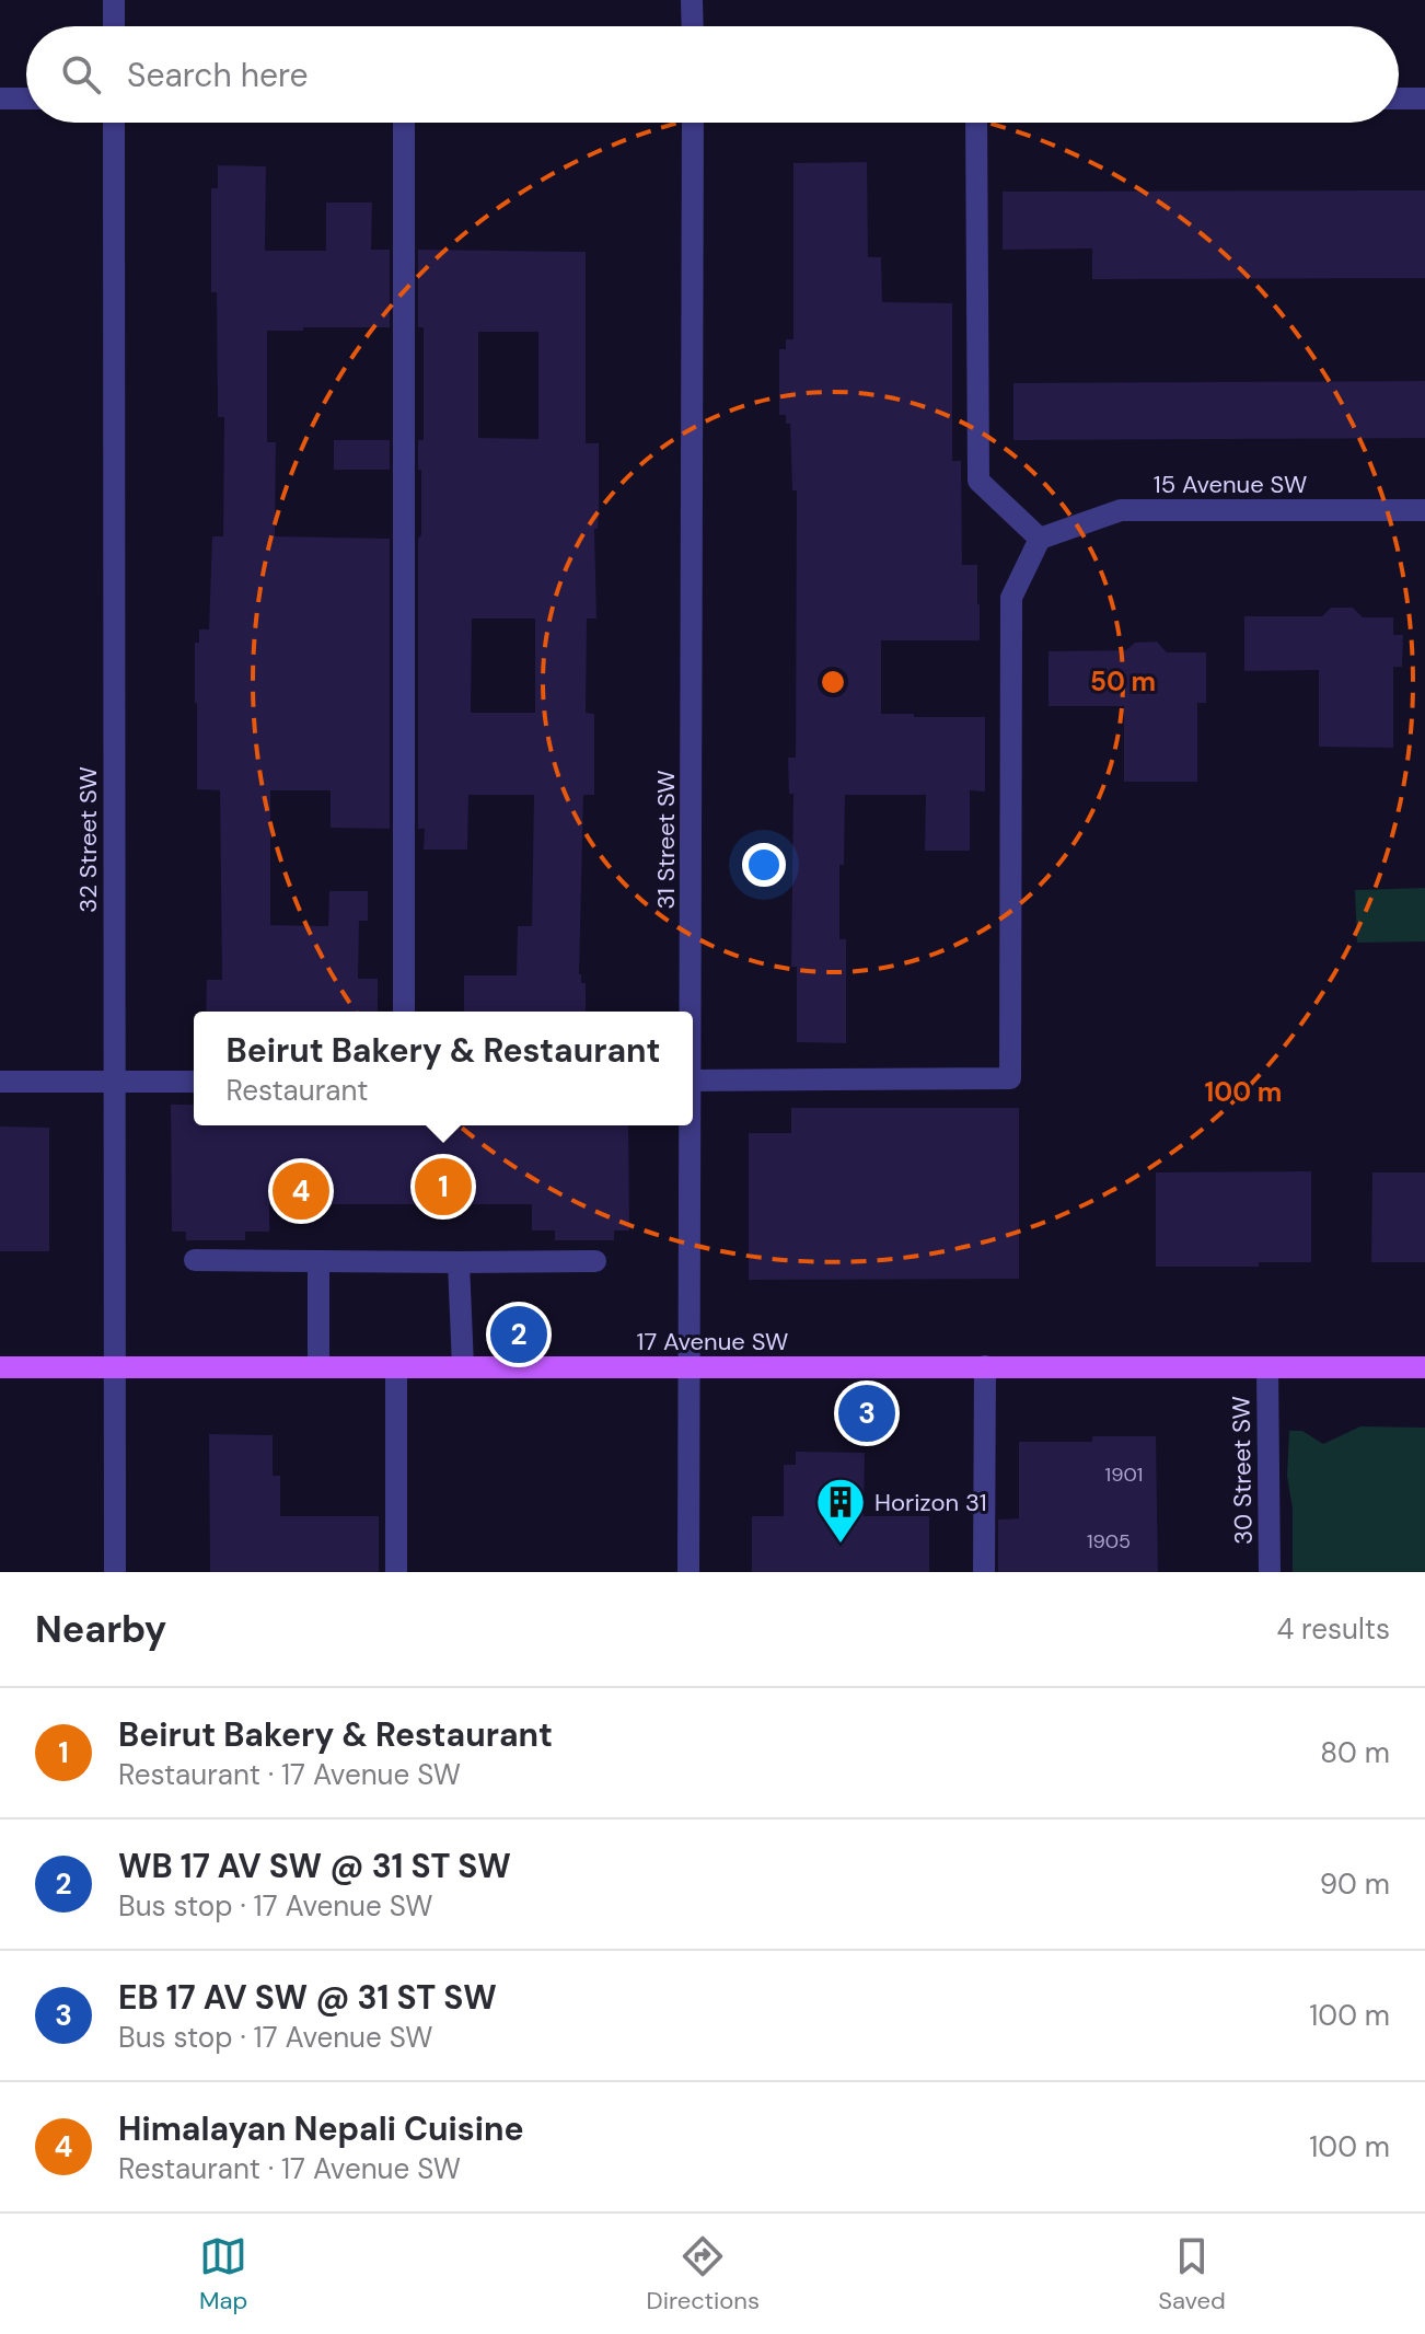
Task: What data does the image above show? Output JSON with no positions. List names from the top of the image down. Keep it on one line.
{"streets":{"main road":["17 Avenue SW"],"street":["15 Avenue SW","32 Street SW","31 Street SW","30 Street SW"]},"crossings":[["32 Street SW","17 Avenue SW"],["31 Street SW","17 Avenue SW"],["17 Avenue SW","30 Street SW"]],"places":{"building":["Horizon 31"]},"house_numbers":["1901","1905"],"page":{"search":"Search here","popup":["Beirut Bakery & Restaurant","Restaurant"],"pins":["1","4","2","3"],"heading":["Nearby","4 results"],"list":[{"mark":"1","name":"Beirut Bakery & Restaurant","note":"Restaurant · 17 Avenue SW","value":"80 m"},{"mark":"2","name":"WB 17 AV SW @ 31 ST SW","note":"Bus stop · 17 Avenue SW","value":"90 m"},{"mark":"3","name":"EB 17 AV SW @ 31 ST SW","note":"Bus stop · 17 Avenue SW","value":"100 m"},{"mark":"4","name":"Himalayan Nepali Cuisine","note":"Restaurant · 17 Avenue SW","value":"100 m"}],"nav":["Map","Directions","Saved"]},"rings":["50 m","100 m"]}
